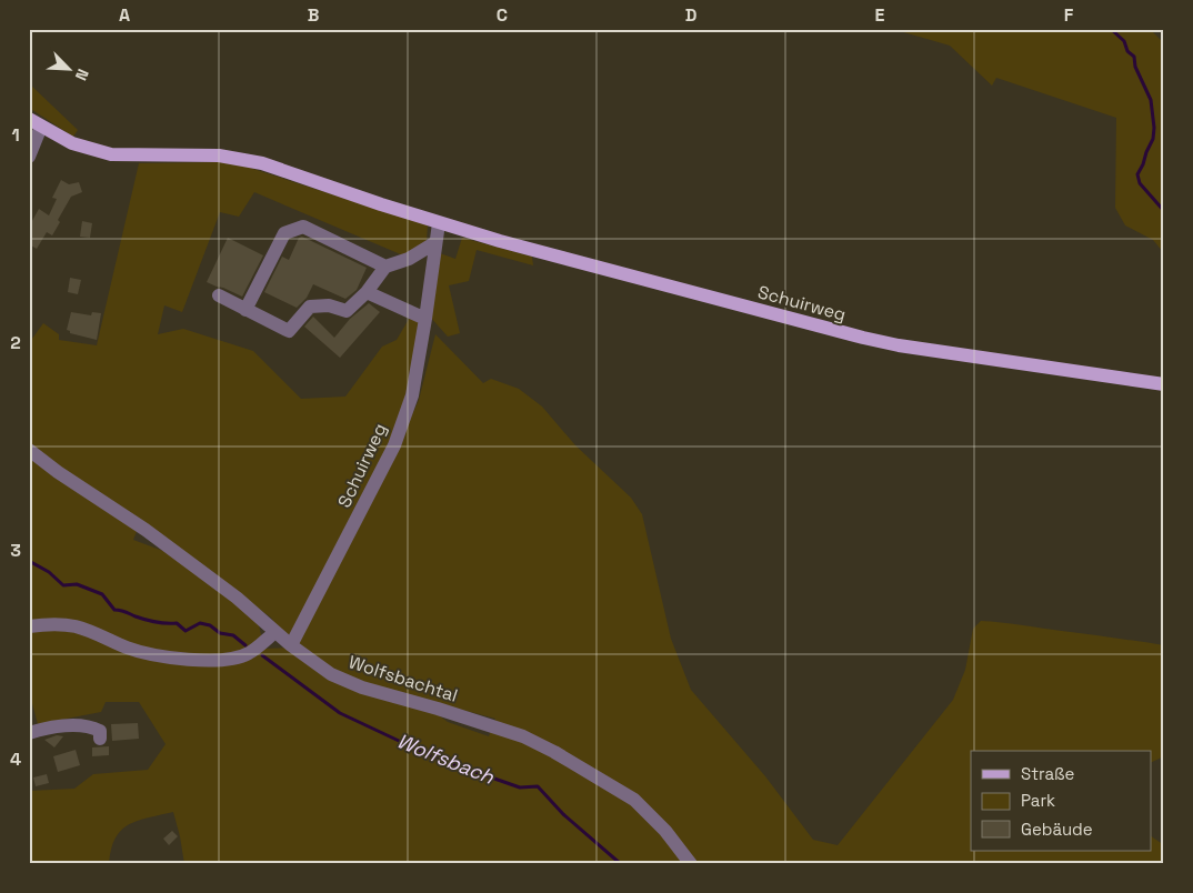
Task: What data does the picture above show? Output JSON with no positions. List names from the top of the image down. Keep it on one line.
{"streets":{"main road":["Schuirweg"],"street":["Wolfsbachtal"]},"crossings":[["Schuirweg","Wolfsbachtal"]],"water":["Wolfsbach"],"legend":["Straße","Park","Gebäude"],"north":"bottom right","grid":{"columns":["A","B","C","D","E","F"],"rows":["1","2","3","4"]}}
